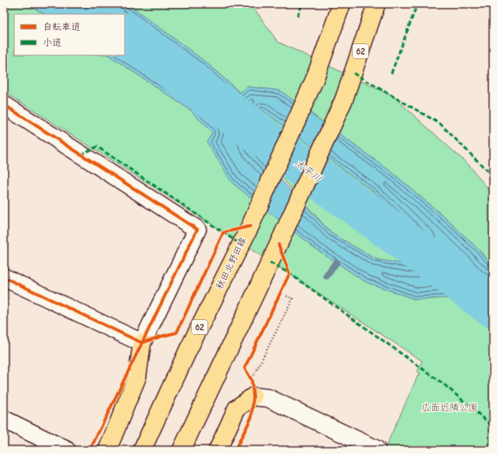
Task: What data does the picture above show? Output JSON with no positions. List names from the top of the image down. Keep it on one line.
{"streets":{"main road":["62","秋田北野田線"]},"water":["太平川"],"parks":["広面近隣公園"],"legend":["自転車道","小道"]}
